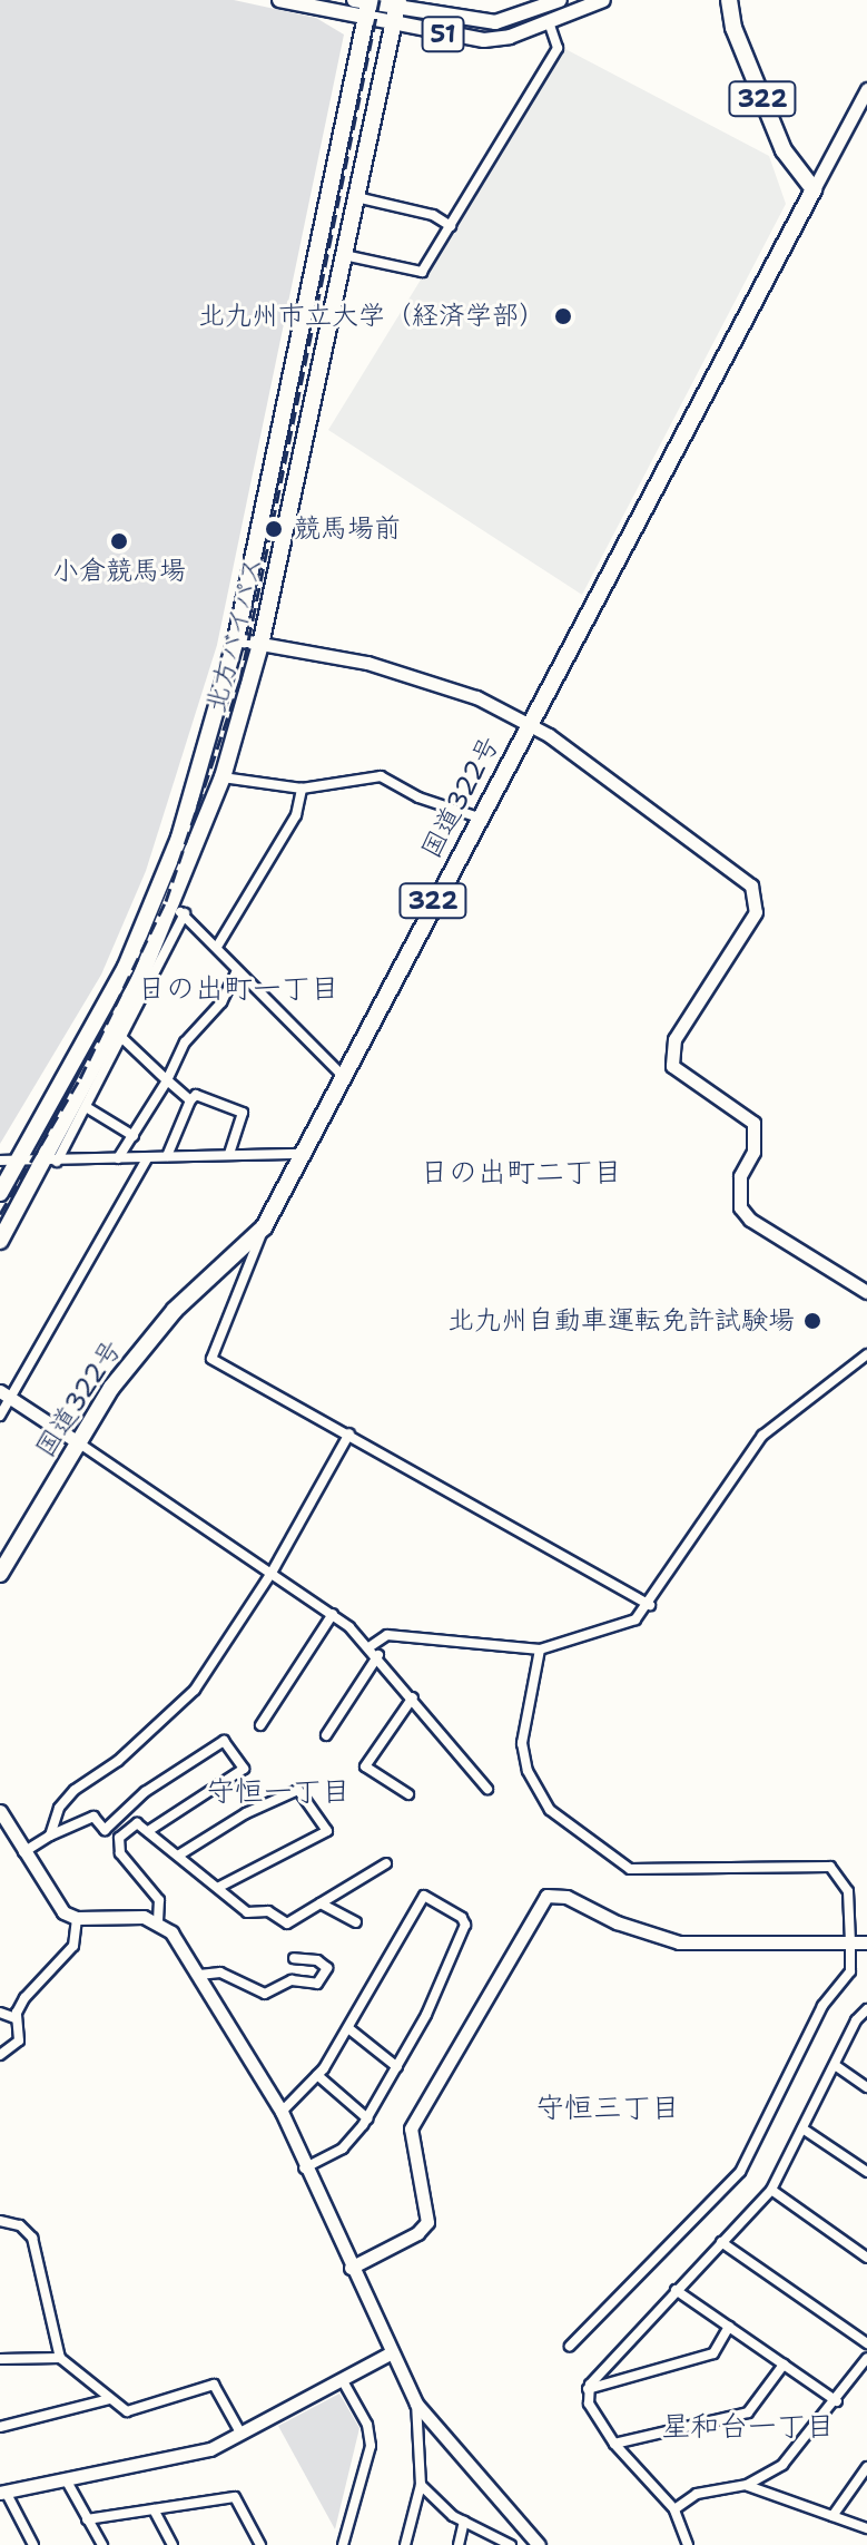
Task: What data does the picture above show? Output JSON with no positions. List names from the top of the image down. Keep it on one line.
{"streets":{"highway":["322","北方バイパス","国道322号"],"main road":["51"]},"crossings":[["51","北方バイパス"],["322","国道322号"]],"districts":["日の出町一丁目","日の出町二丁目","守恒一丁目","守恒三丁目","星和台一丁目"],"places":["北九州市立大学（経済学部）","競馬場前","小倉競馬場","北九州自動車運転免許試験場"]}
